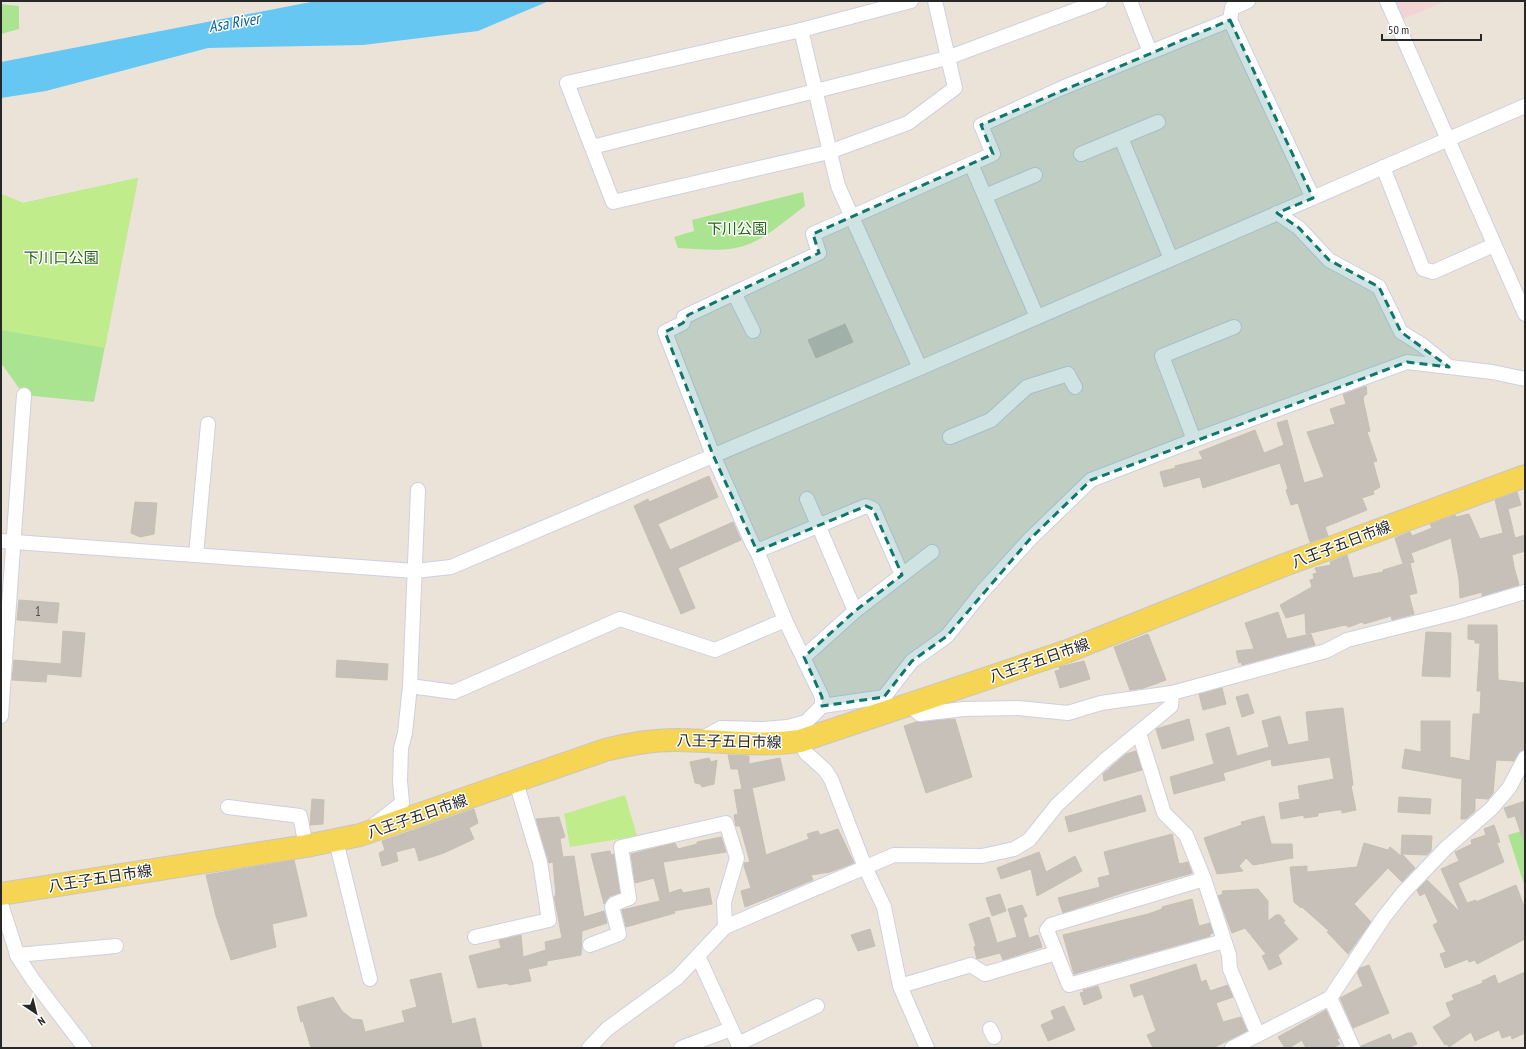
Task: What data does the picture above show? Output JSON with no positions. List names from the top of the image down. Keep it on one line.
{"streets":{"main road":["八王子五日市線"]},"water":["Asa River"],"parks":["下川公園","下川口公園"],"house_numbers":["1"],"scale_bar":"50 m","north":"bottom right"}
